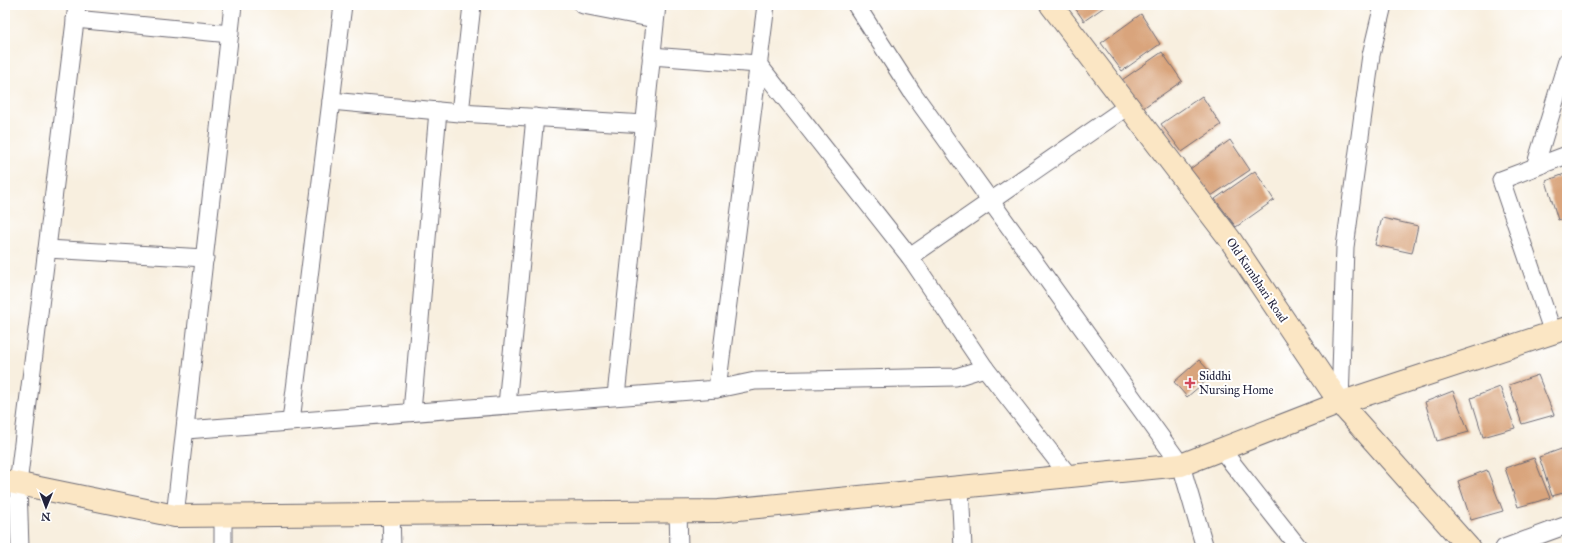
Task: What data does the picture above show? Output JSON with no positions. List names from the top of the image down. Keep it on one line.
{"streets":{"street":["Old Kumbhari Road"]},"places":{"health":["Siddhi Nursing Home"]},"north":"bottom"}
